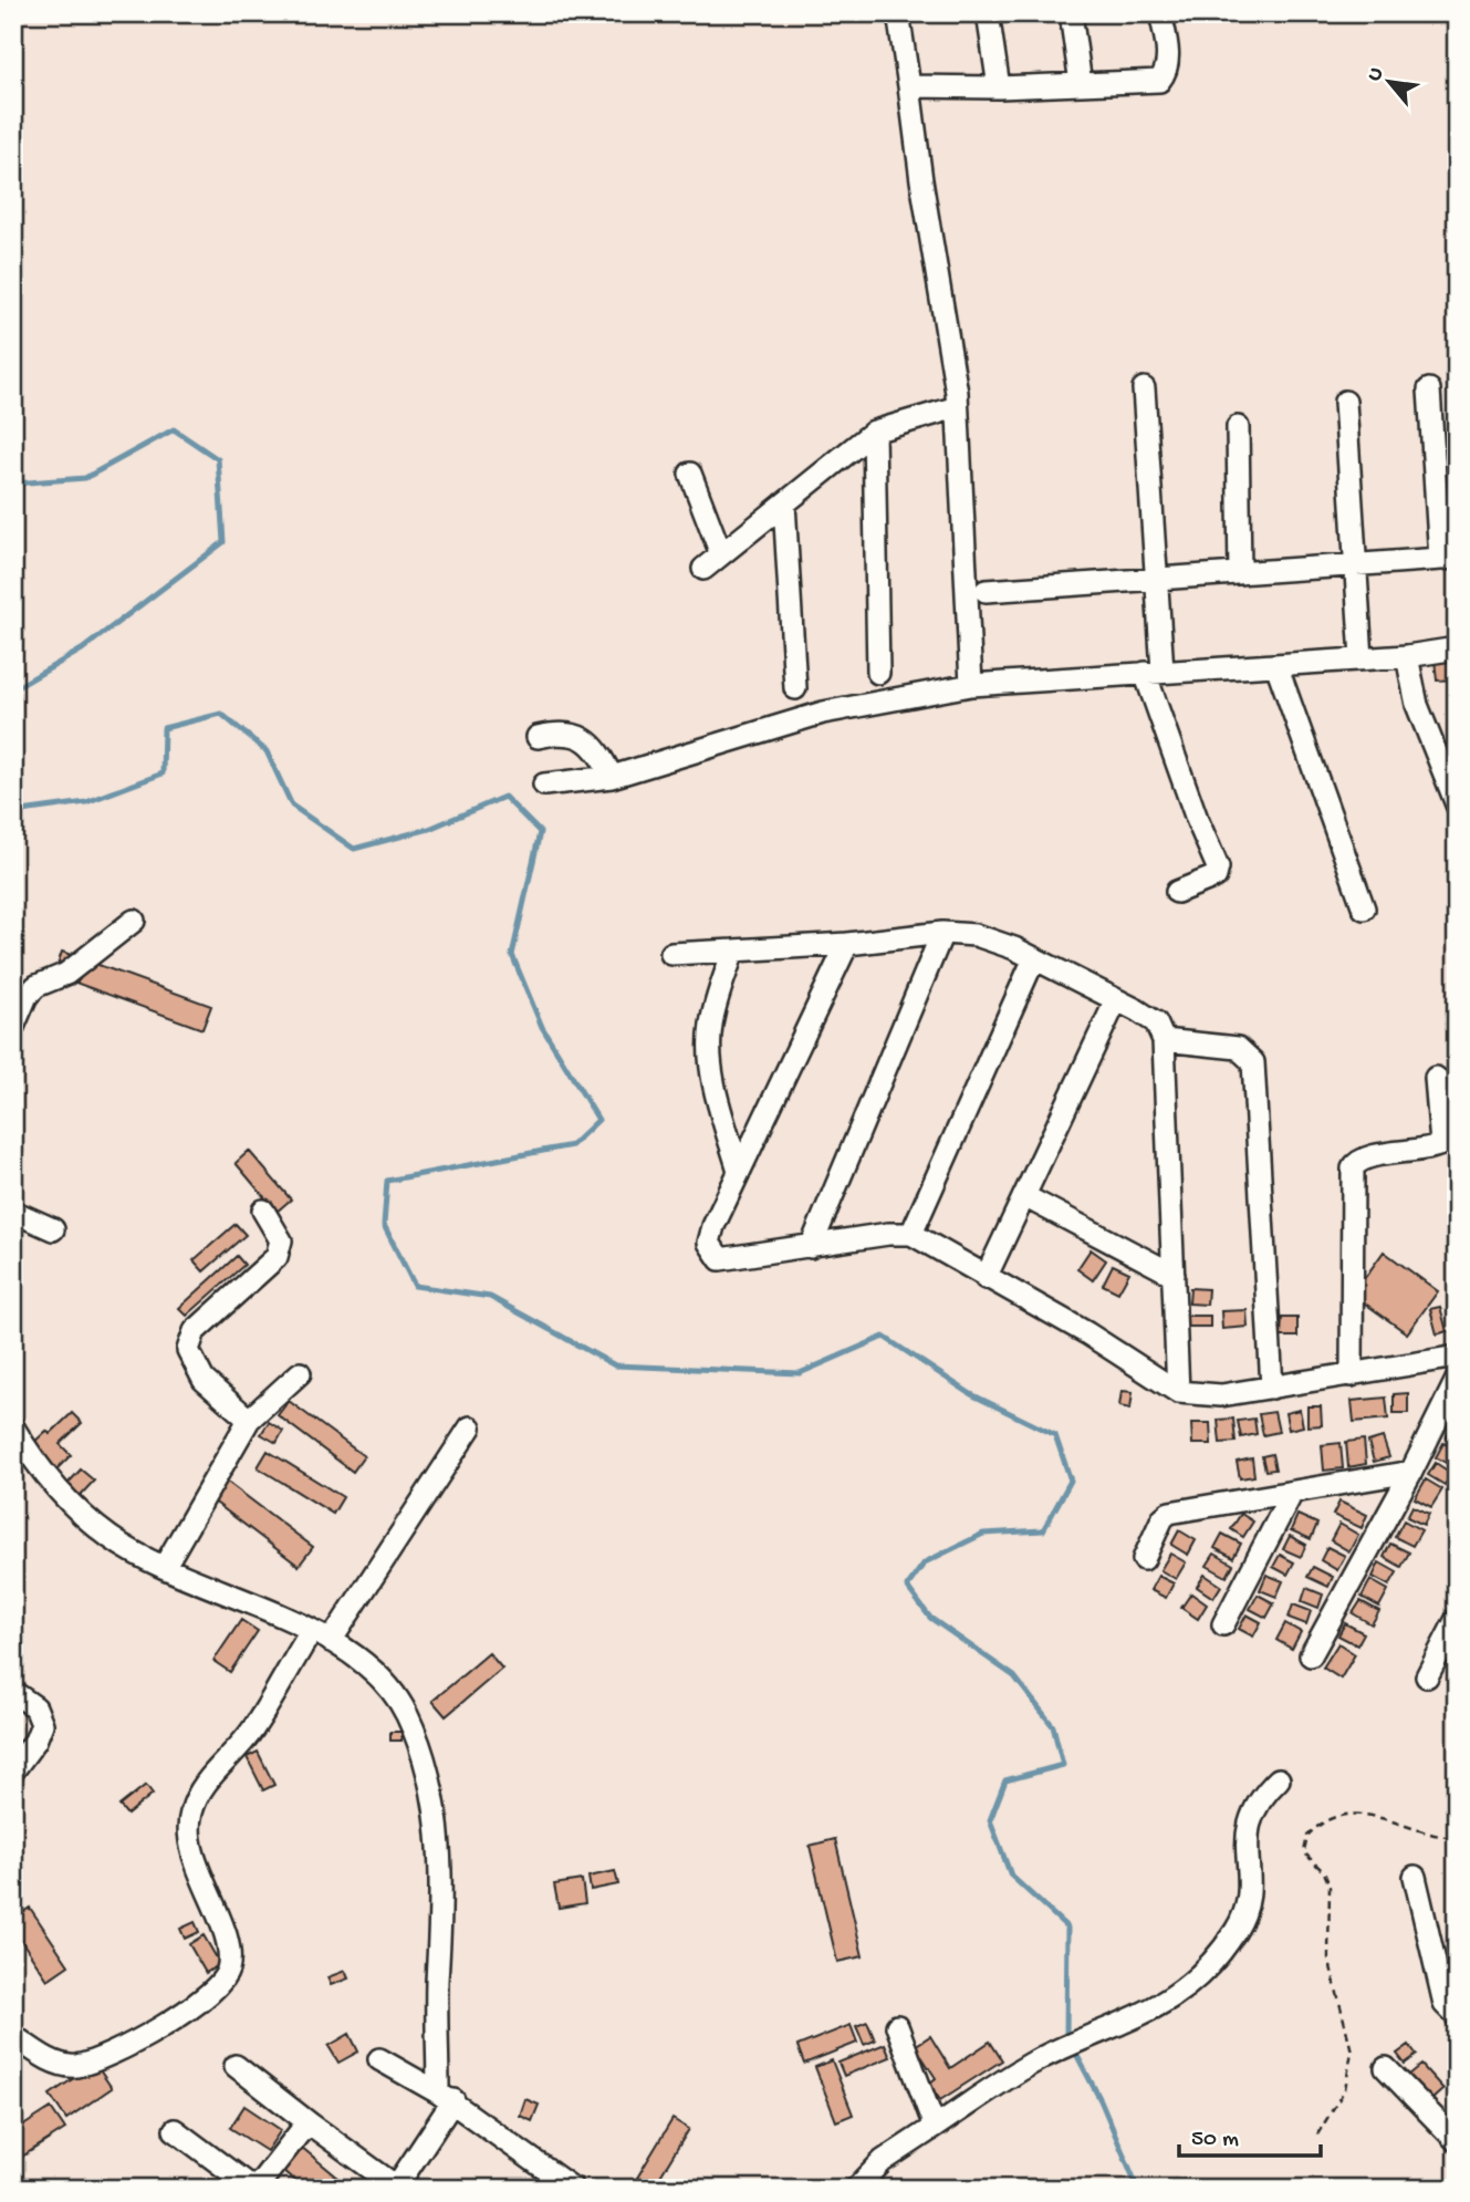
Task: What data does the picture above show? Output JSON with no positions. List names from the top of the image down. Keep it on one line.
{"scale_bar":"50 m","north":"top left"}
